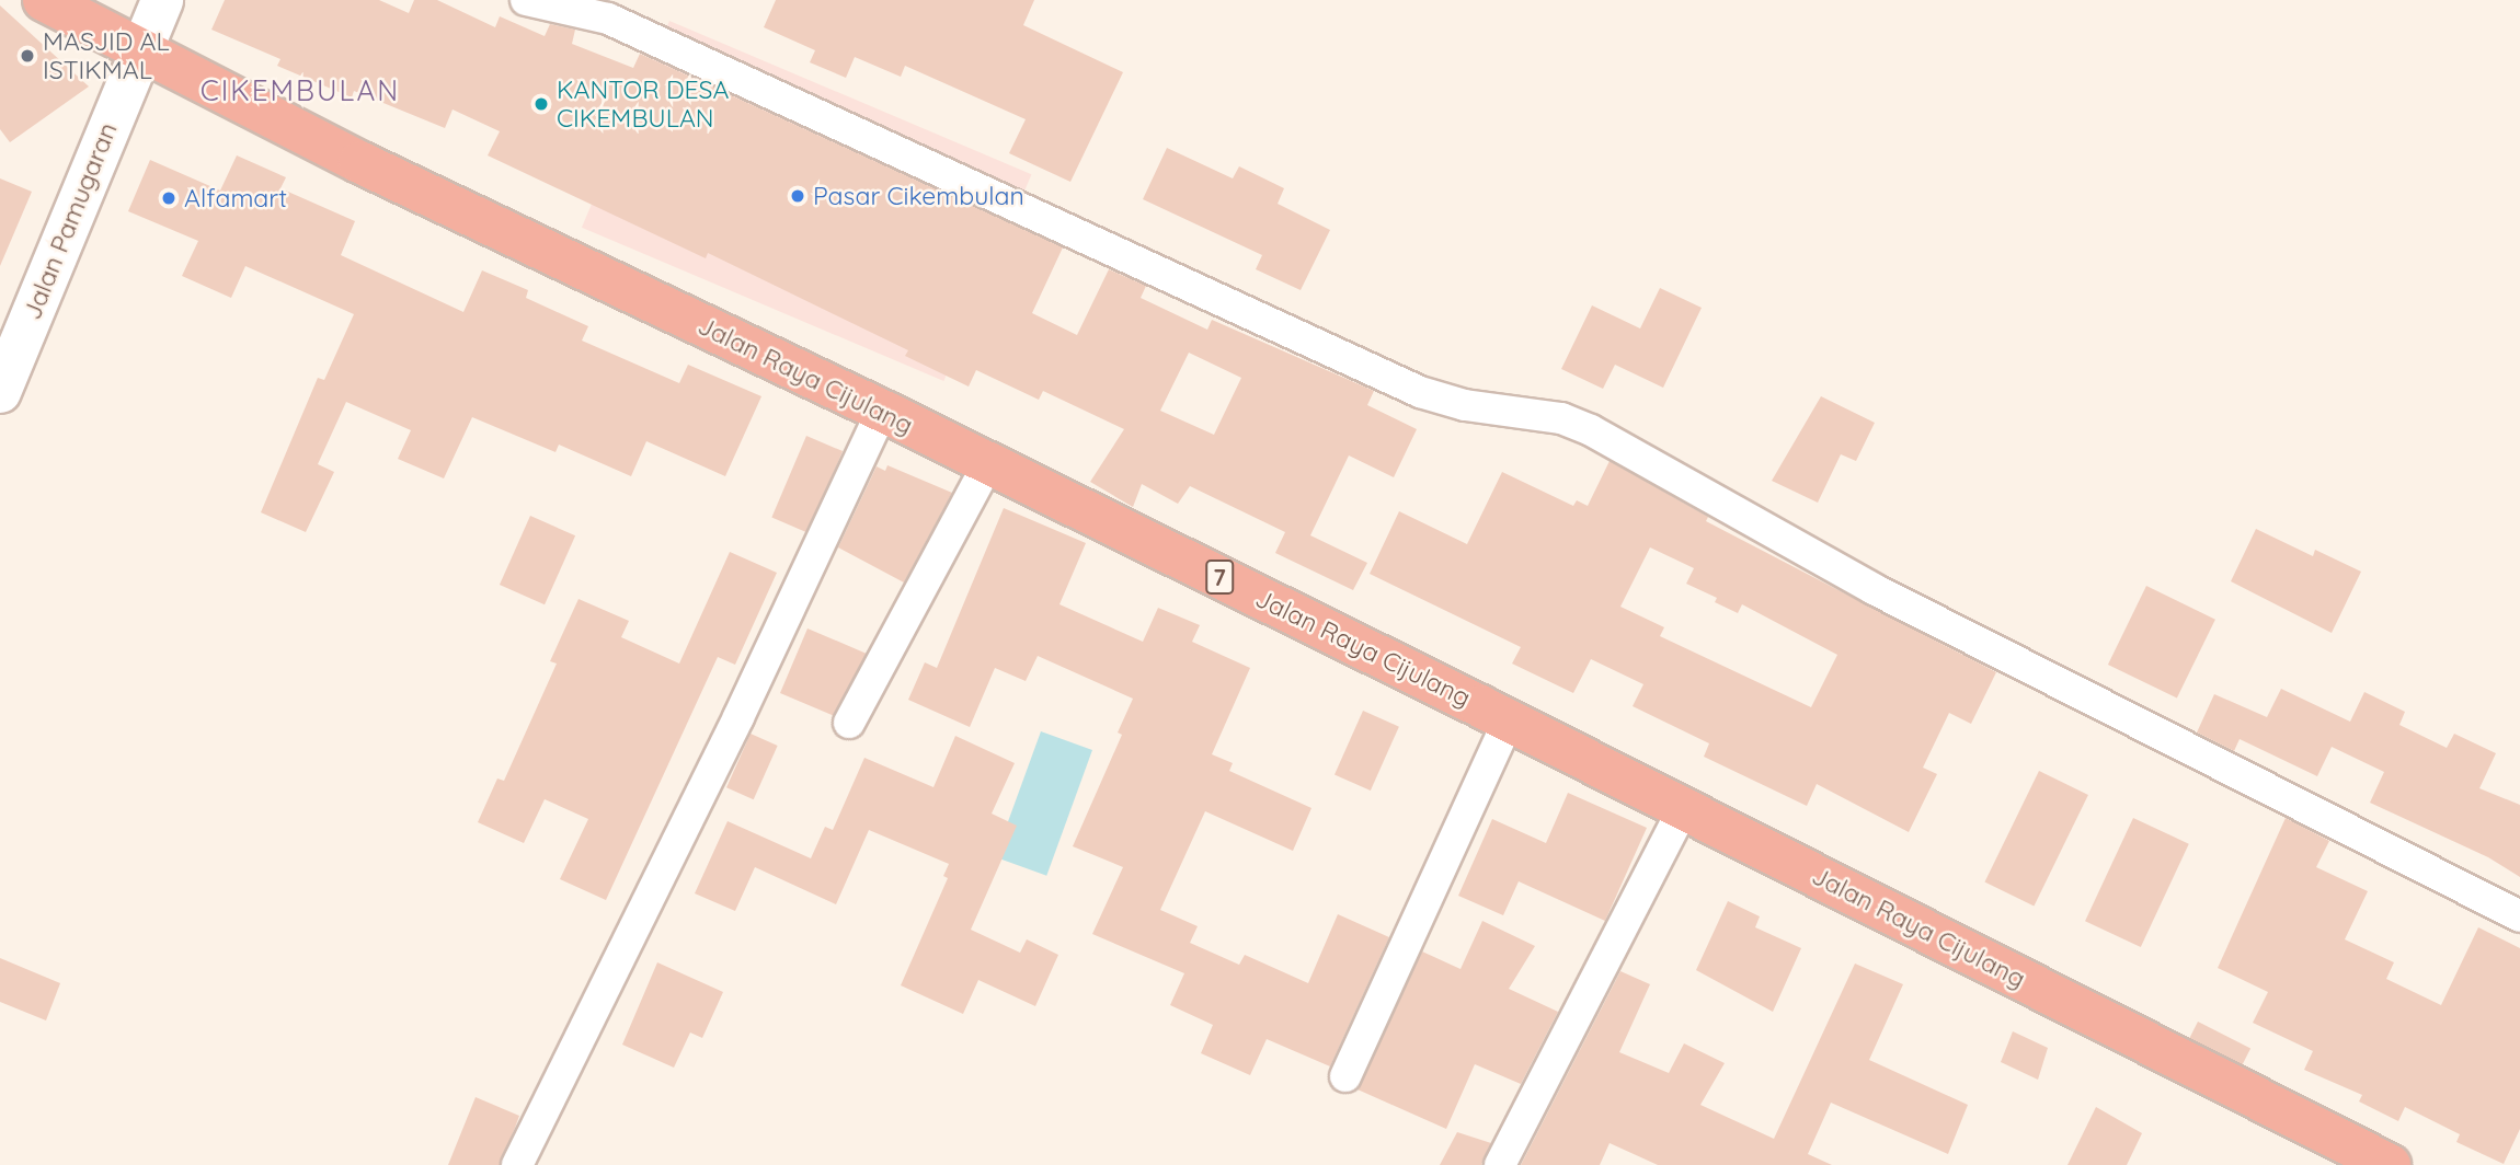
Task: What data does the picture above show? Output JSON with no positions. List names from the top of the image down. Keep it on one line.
{"streets":{"highway":["Jalan Raya Cijulang","7"],"street":["Jalan Pamugaran"]},"crossings":[["Jalan Pamugaran","Jalan Raya Cijulang"]],"districts":["CIKEMBULAN"],"places":["MASJID AL ISTIKMAL","KANTOR DESA CIKEMBULAN","Pasar Cikembulan","Alfamart"]}
